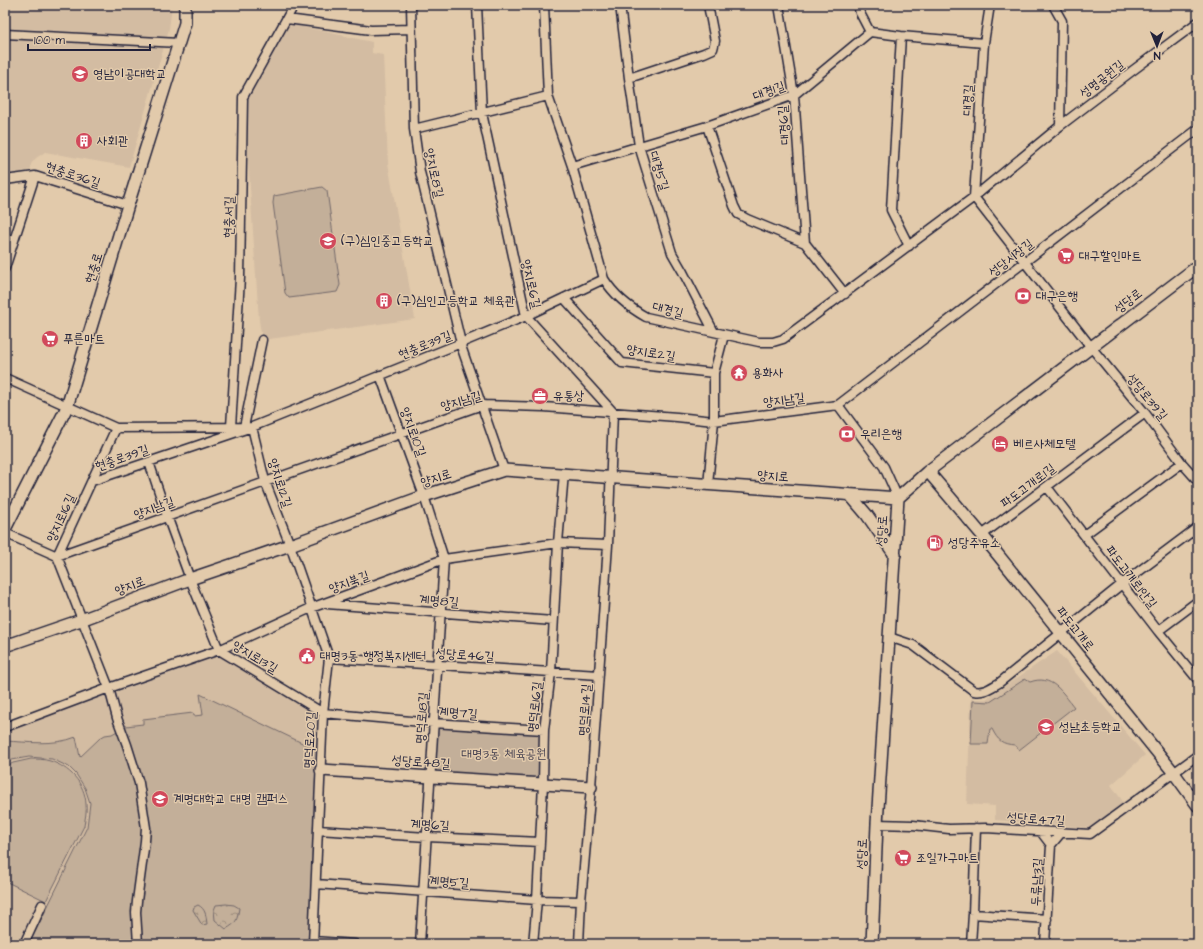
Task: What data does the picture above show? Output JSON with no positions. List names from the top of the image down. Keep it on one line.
{"streets":{"main road":["현충로","성당로","양지로","파도고개로","성당로48길"],"street":["성명공원길","대경1길","대경길","대경6길","대경5길","양지로8길","현충로36길","현충서길","성당시장길","양지로6길","현충로39길","양지로2길","성당로39길","양지남길","양지로10길","양지로12길","파도고개로1길","양지로16길","파도고개로1안길","양지북길","계명8길","성당로46길","양지로13길","명덕로16길","명덕로14길","계명7길","명덕로18길","명덕로20길","성당로47길","계명6길","계명5길","두류남3길"]},"crossings":[["성명공원길","대경길"],["대경1길","대경길"],["대경1길","대경6길"],["대경1길","대경5길"],["대경길","대경5길"],["대경길","현충로39길"],["양지로8길","현충로39길"],["양지로8길","양지남길"],["양지로8길","양지로"],["현충로36길","현충로"],["현충서길","현충로39길"],["성당시장길","양지남길"],["현충로","현충로39길"],["양지로6길","현충로39길"],["양지로6길","양지남길"],["성당로","성당로39길"],["성당로","양지로"],["성당로","파도고개로"],["성당로","성당로47길"],["현충로39길","양지로2길"],["현충로39길","양지로10길"],["현충로39길","양지로12길"],["현충로39길","양지로16길"],["현충로39길","양지로13길"],["성당로39길","파도고개로1길"],["양지남길","양지로10길"],["양지남길","양지로12길"],["양지남길","양지로16길"],["양지남길","양지로13길"],["양지로10길","양지로"],["양지로10길","명덕로18길"],["양지로","양지로12길"],["양지로","양지로16길"],["양지로","양지로13길"],["양지로","명덕로16길"],["양지로","명덕로14길"],["양지로","명덕로18길"],["양지로","명덕로20길"],["양지로12길","명덕로20길"],["파도고개로1길","파도고개로1안길"],["파도고개로1길","파도고개로"],["양지북길","계명8길"],["양지북길","양지로13길"],["양지북길","명덕로16길"],["양지북길","명덕로14길"],["양지북길","명덕로18길"],["양지북길","명덕로20길"],["계명8길","명덕로16길"],["계명8길","명덕로18길"],["파도고개로","성당로47길"],["성당로46길","명덕로16길"],["성당로46길","명덕로14길"],["성당로46길","명덕로18길"],["성당로46길","명덕로20길"],["양지로13길","계명7길"],["양지로13길","명덕로20길"],["명덕로16길","계명7길"],["명덕로16길","성당로48길"],["명덕로16길","계명6길"],["명덕로16길","계명5길"],["명덕로14길","성당로48길"],["명덕로14길","계명5길"],["계명7길","명덕로18길"],["계명7길","명덕로20길"],["명덕로18길","성당로48길"],["명덕로18길","계명6길"],["명덕로18길","계명5길"],["명덕로20길","성당로48길"],["명덕로20길","계명6길"],["명덕로20길","계명5길"]],"parks":["대명3동 체육공원"],"places":{"school or university":["영남이공대학교","(구)심인중고등학교","성남초등학교","계명대학교 대명 캠퍼스"],"building":["사회관","(구)심인고등학교 체육관"],"supermarket":["대구할인마트","푸른마트","조일가구마트"],"bank":["대구은행","우리은행"],"temple":["용화사"],"office":["유통상"],"hotel":["베르사체모텔"],"fuel station":["성당주유소"],"public building":["대명3동 행정복지센터"]},"scale_bar":"100 m","north":"bottom"}
